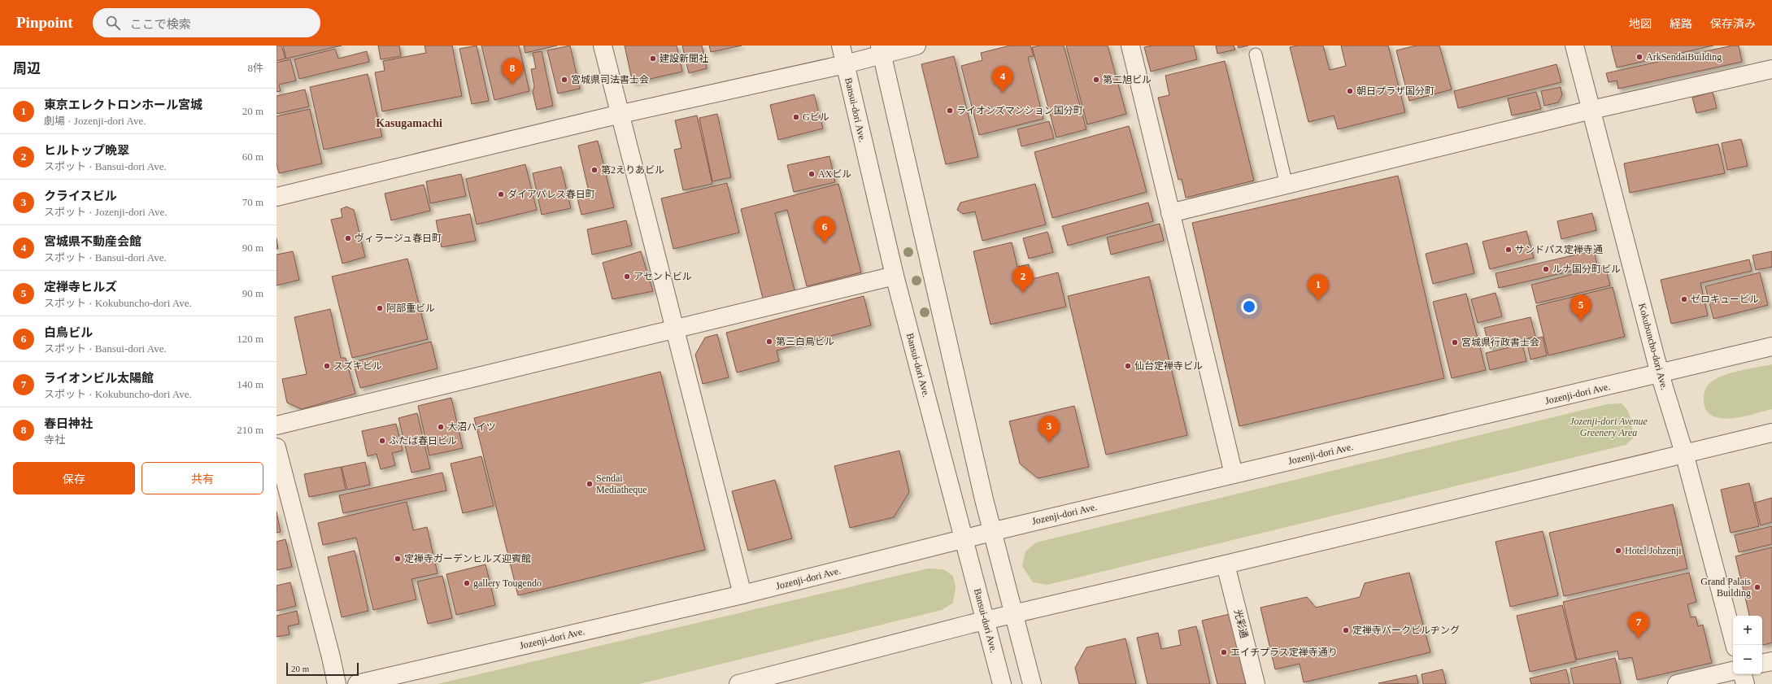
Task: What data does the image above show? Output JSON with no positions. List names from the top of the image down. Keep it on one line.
{"streets":{"street":["Bansui-dori Ave.","Kokubuncho-dori Ave.","Jozenji-dori Ave.","光彩通"]},"crossings":[["Bansui-dori Ave.","Jozenji-dori Ave."],["Kokubuncho-dori Ave.","Jozenji-dori Ave."]],"districts":["Kasugamachi"],"parks":["Jozenji-dori Avenue Greenery Area"],"places":["ArkSendaiBuilding","建設新聞社","宮城県司法書士会","第二旭ビル","朝日プラザ国分町","ライオンズマンション国分町","Gビル","第2えりあビル","AXビル","ダイアパレス春日町","ヴィラージュ春日町","サンドパス定禅寺通","ルナ国分町ビル","アセントビル","ゼロキュービル","阿部重ビル","第三白鳥ビル","宮城県行政書士会","スズキビル","仙台定禅寺ビル","大沼ハイツ","ふたば春日ビル","Sendai Mediatheque","Hotel Johzenji","定禅寺ガーデンヒルズ迎賓館","gallery Tougendo","Grand Palais Building","定禅寺パークビルヂング","エイチプラス定禅寺通り"],"scale_bar":"20 m","page":{"header":"Pinpoint","search":"ここで検索","nav":["地図","経路","保存済み"],"heading":["周辺","8件"],"pins":["8","4","6","2","1","5","3","7"],"list":[{"mark":"1","name":"東京エレクトロンホール宮城","note":"劇場 · Jozenji-dori Ave.","value":"20 m"},{"mark":"2","name":"ヒルトップ晩翠","note":"スポット · Bansui-dori Ave.","value":"60 m"},{"mark":"3","name":"クライスビル","note":"スポット · Jozenji-dori Ave.","value":"70 m"},{"mark":"4","name":"宮城県不動産会館","note":"スポット · Bansui-dori Ave.","value":"90 m"},{"mark":"5","name":"定禅寺ヒルズ","note":"スポット · Kokubuncho-dori Ave.","value":"90 m"},{"mark":"6","name":"白鳥ビル","note":"スポット · Bansui-dori Ave.","value":"120 m"},{"mark":"7","name":"ライオンビル太陽館","note":"スポット · Kokubuncho-dori Ave.","value":"140 m"},{"mark":"8","name":"春日神社","note":"寺社","value":"210 m"}],"buttons":["保存","共有"],"map_buttons":["+","−"],"scale":"20 m"}}
